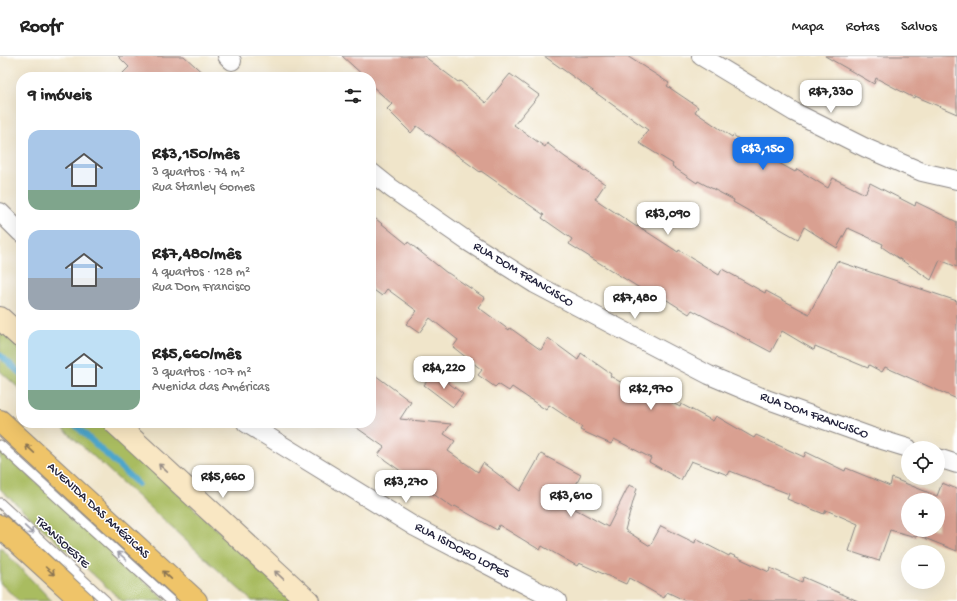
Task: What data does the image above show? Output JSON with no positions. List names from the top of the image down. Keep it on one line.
{"streets":{"highway":["AVENIDA DAS AMÉRICAS"],"street":["RUA DOM FRANCISCO","RUA ISIDORO LOPES"],"lane":["TRANSOESTE"]},"page":{"header":"Roofr","nav":["Mapa","Rotas","Salvos"],"heading":"9 imóveis","price":["R$7,330","R$3,150","R$3,090","R$7,480","R$4,220","R$2,970","R$5,660","R$3,270","R$3,610"],"list":[{"name":"R$3,150/mês","note":"3 quartos · 74 m² · Rua Stanley Gomes"},{"name":"R$7,480/mês","note":"4 quartos · 128 m² · Rua Dom Francisco"},{"name":"R$5,660/mês","note":"3 quartos · 107 m² · Avenida das Américas"}],"map_buttons":["+","−"]}}
